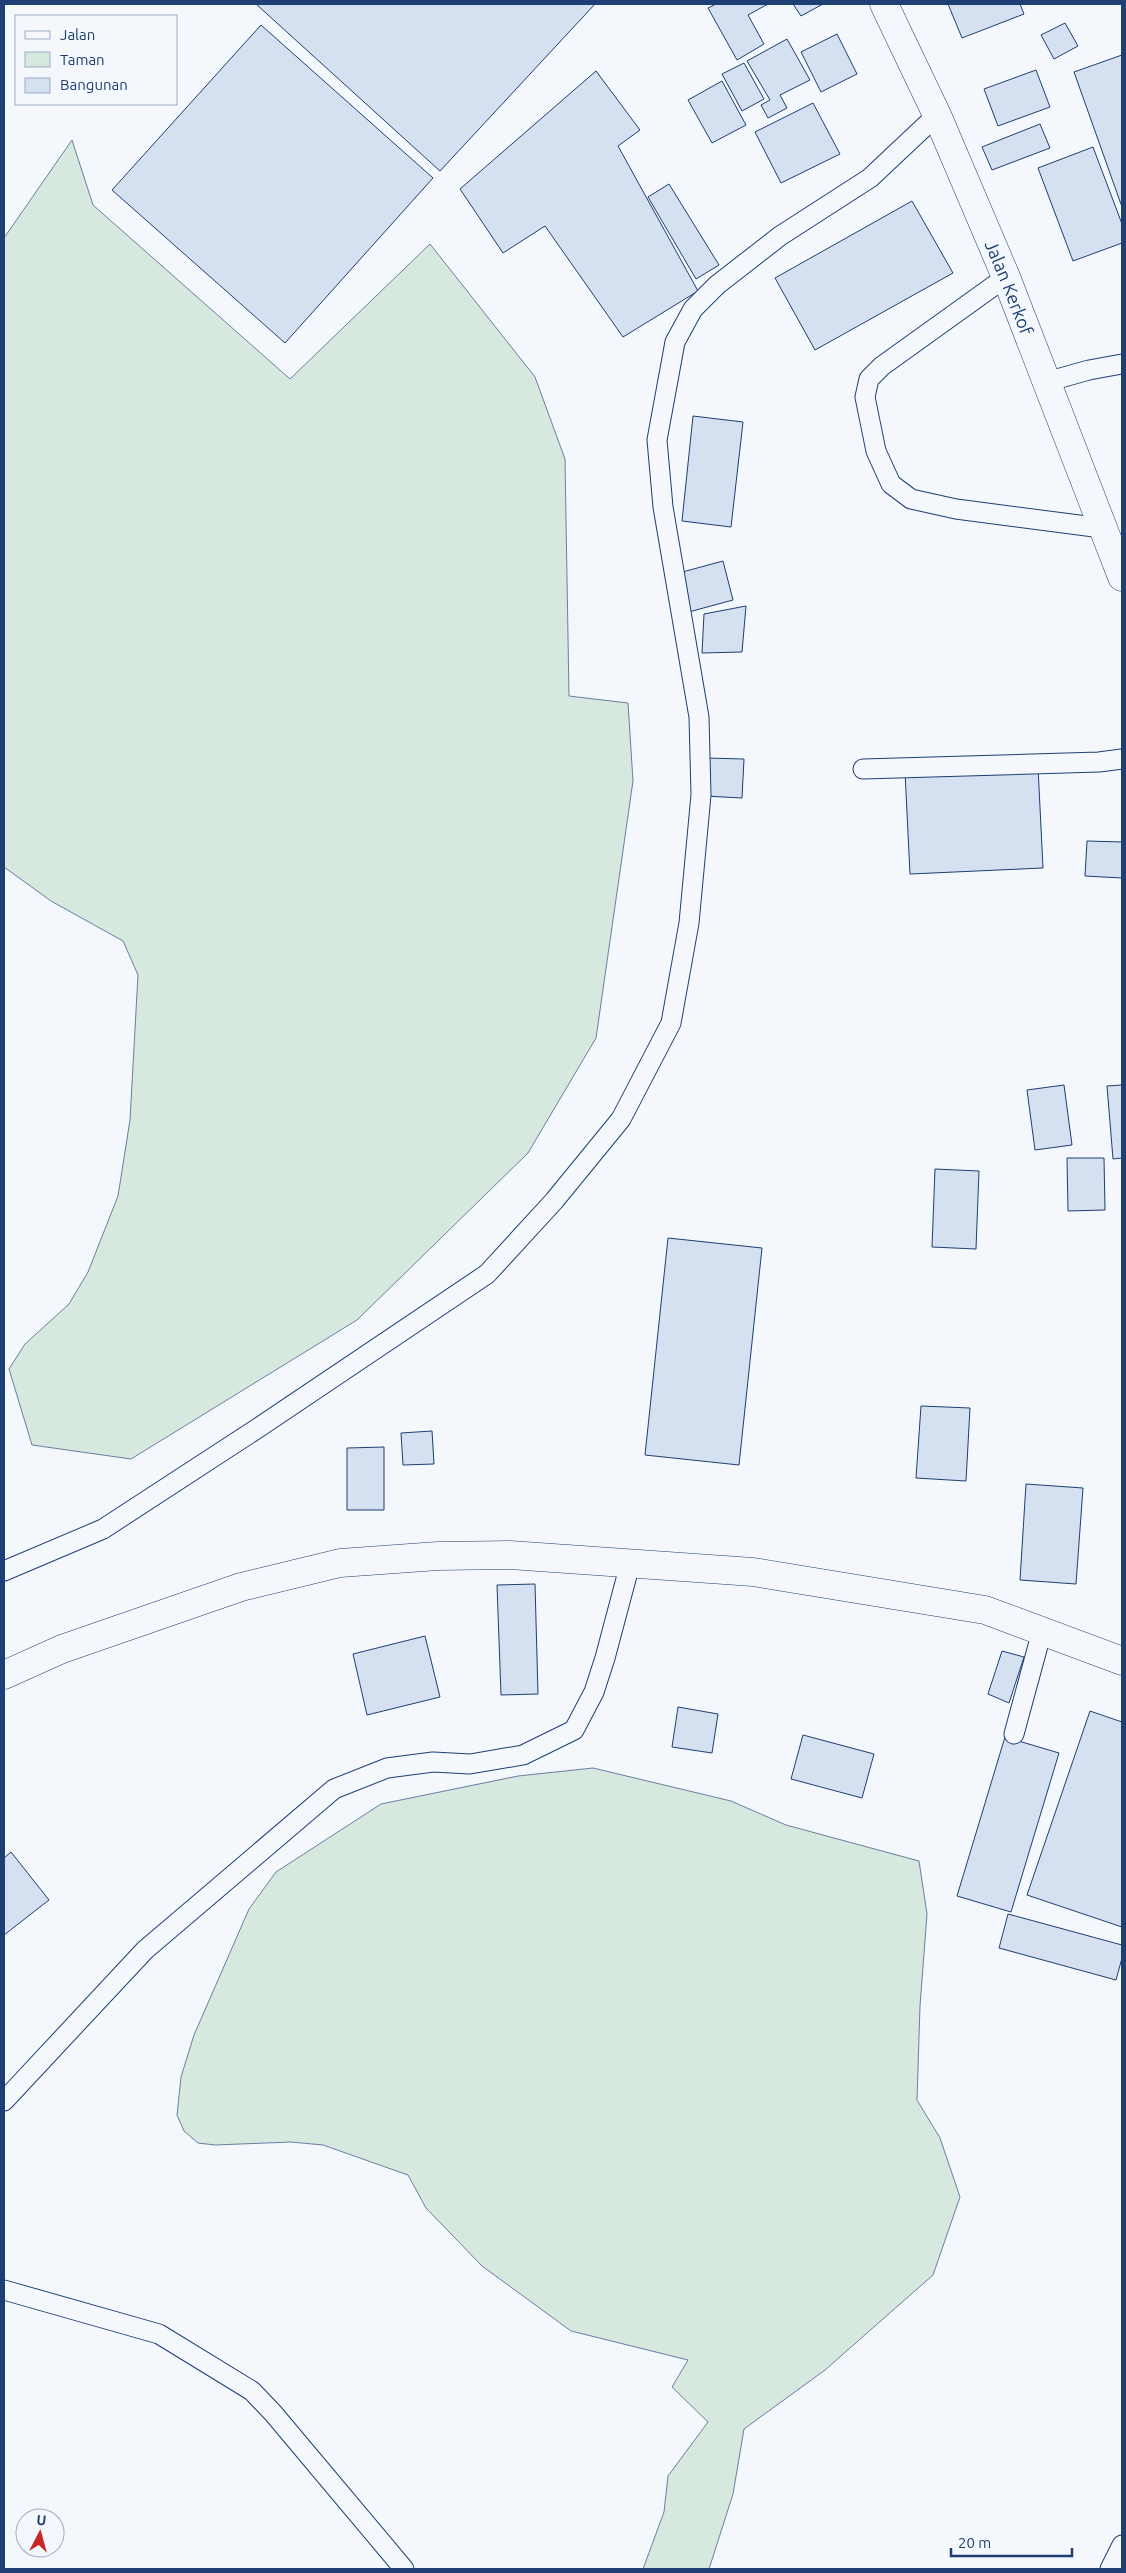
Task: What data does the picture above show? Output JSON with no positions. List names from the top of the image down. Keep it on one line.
{"streets":{"street":["Jalan Kerkof"]},"legend":["Jalan","Taman","Bangunan"],"scale_bar":"20 m","north":"top"}
